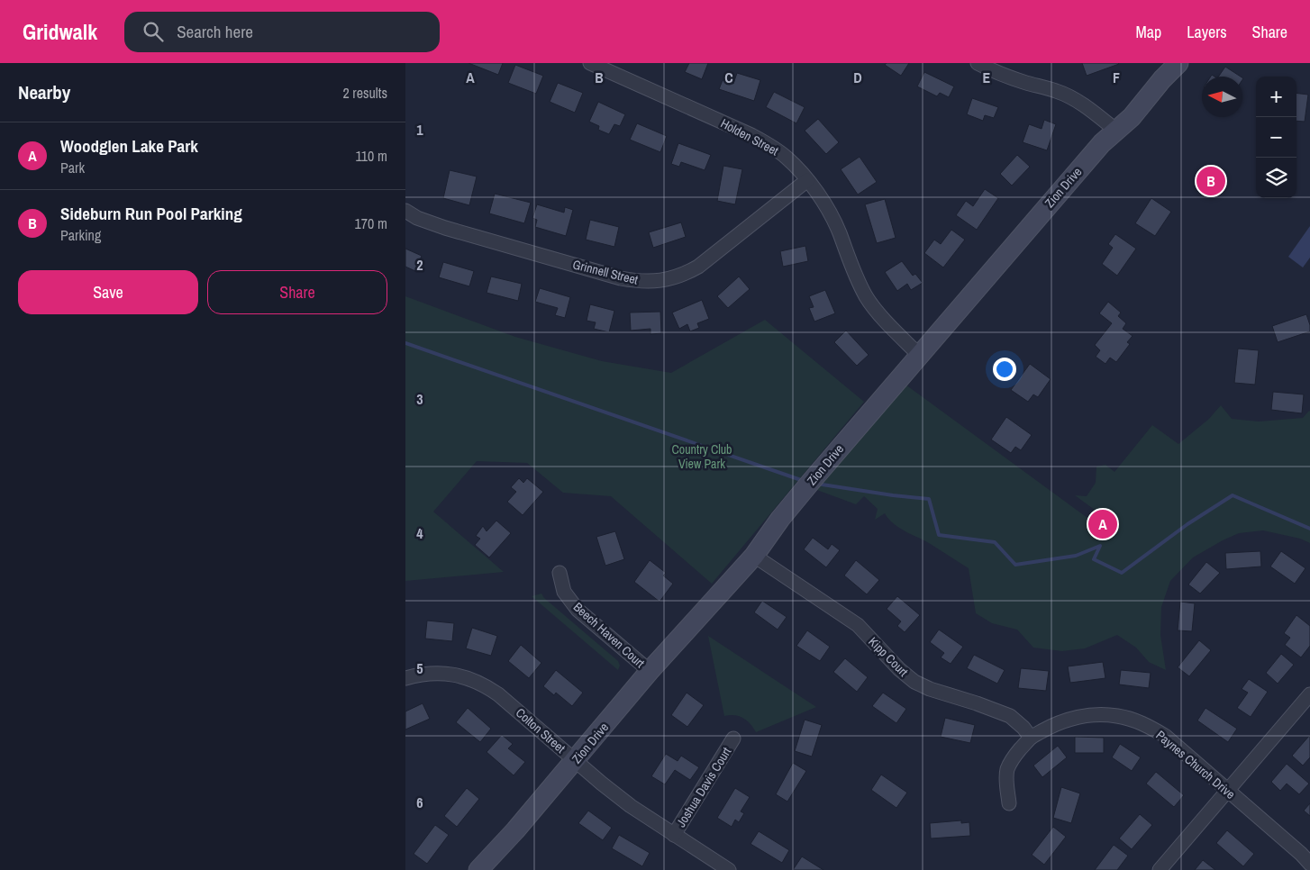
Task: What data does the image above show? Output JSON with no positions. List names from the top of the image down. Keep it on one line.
{"streets":{"main road":["Zion Drive"],"street":["Holden Street","Grinnell Street","Beech Haven Court","Kipp Court","Colton Street","Paynes Church Drive","Joshua Davis Court"]},"crossings":[["Holden Street","Zion Drive"],["Holden Street","Grinnell Street"],["Zion Drive","Beech Haven Court"],["Zion Drive","Kipp Court"],["Zion Drive","Colton Street"],["Kipp Court","Paynes Church Drive"],["Colton Street","Joshua Davis Court"]],"parks":["Country Club View Park"],"north":"left","page":{"header":"Gridwalk","search":"Search here","nav":["Map","Layers","Share"],"heading":["Nearby","2 results"],"map_buttons":["+","−"],"list":[{"mark":"A","name":"Woodglen Lake Park","note":"Park","value":"110 m"},{"mark":"B","name":"Sideburn Run Pool Parking","note":"Parking","value":"170 m"}],"pins":["B","A"],"buttons":["Save","Share"]},"grid":{"columns":["A","B","C","D","E","F"],"rows":["1","2","3","4","5","6"]}}
